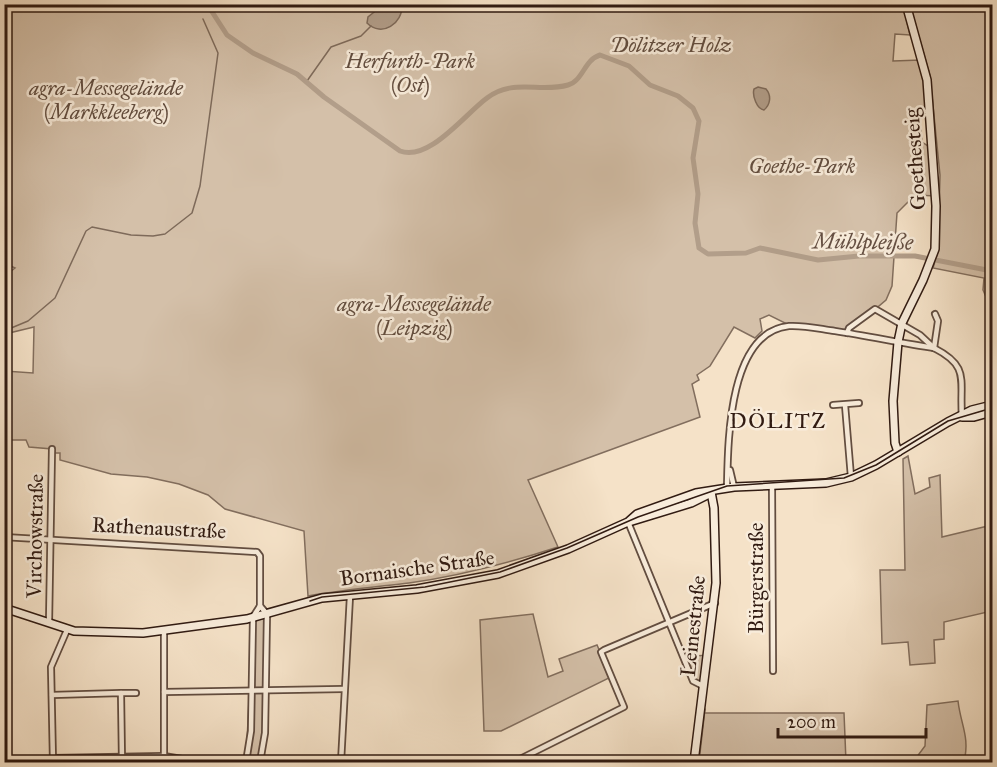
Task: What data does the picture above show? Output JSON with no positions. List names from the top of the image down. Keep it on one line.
{"streets":{"main road":["Goethesteig","Bornaische Straße","Leinestraße"],"street":["Rathenaustraße","Virchowstraße","Bürgerstraße"]},"crossings":[["Goethesteig","Bornaische Straße"],["Rathenaustraße","Virchowstraße"],["Rathenaustraße","Bornaische Straße"],["Virchowstraße","Bornaische Straße"],["Bornaische Straße","Bürgerstraße"],["Bornaische Straße","Leinestraße"]],"districts":["DÖLITZ"],"water":["Mühlpleiße"],"parks":["Dölitzer Holz","Herfurth-Park (Ost)","agra-Messegelände (Markkleeberg)","Goethe-Park","agra-Messegelände (Leipzig)"],"scale_bar":"200 m"}
